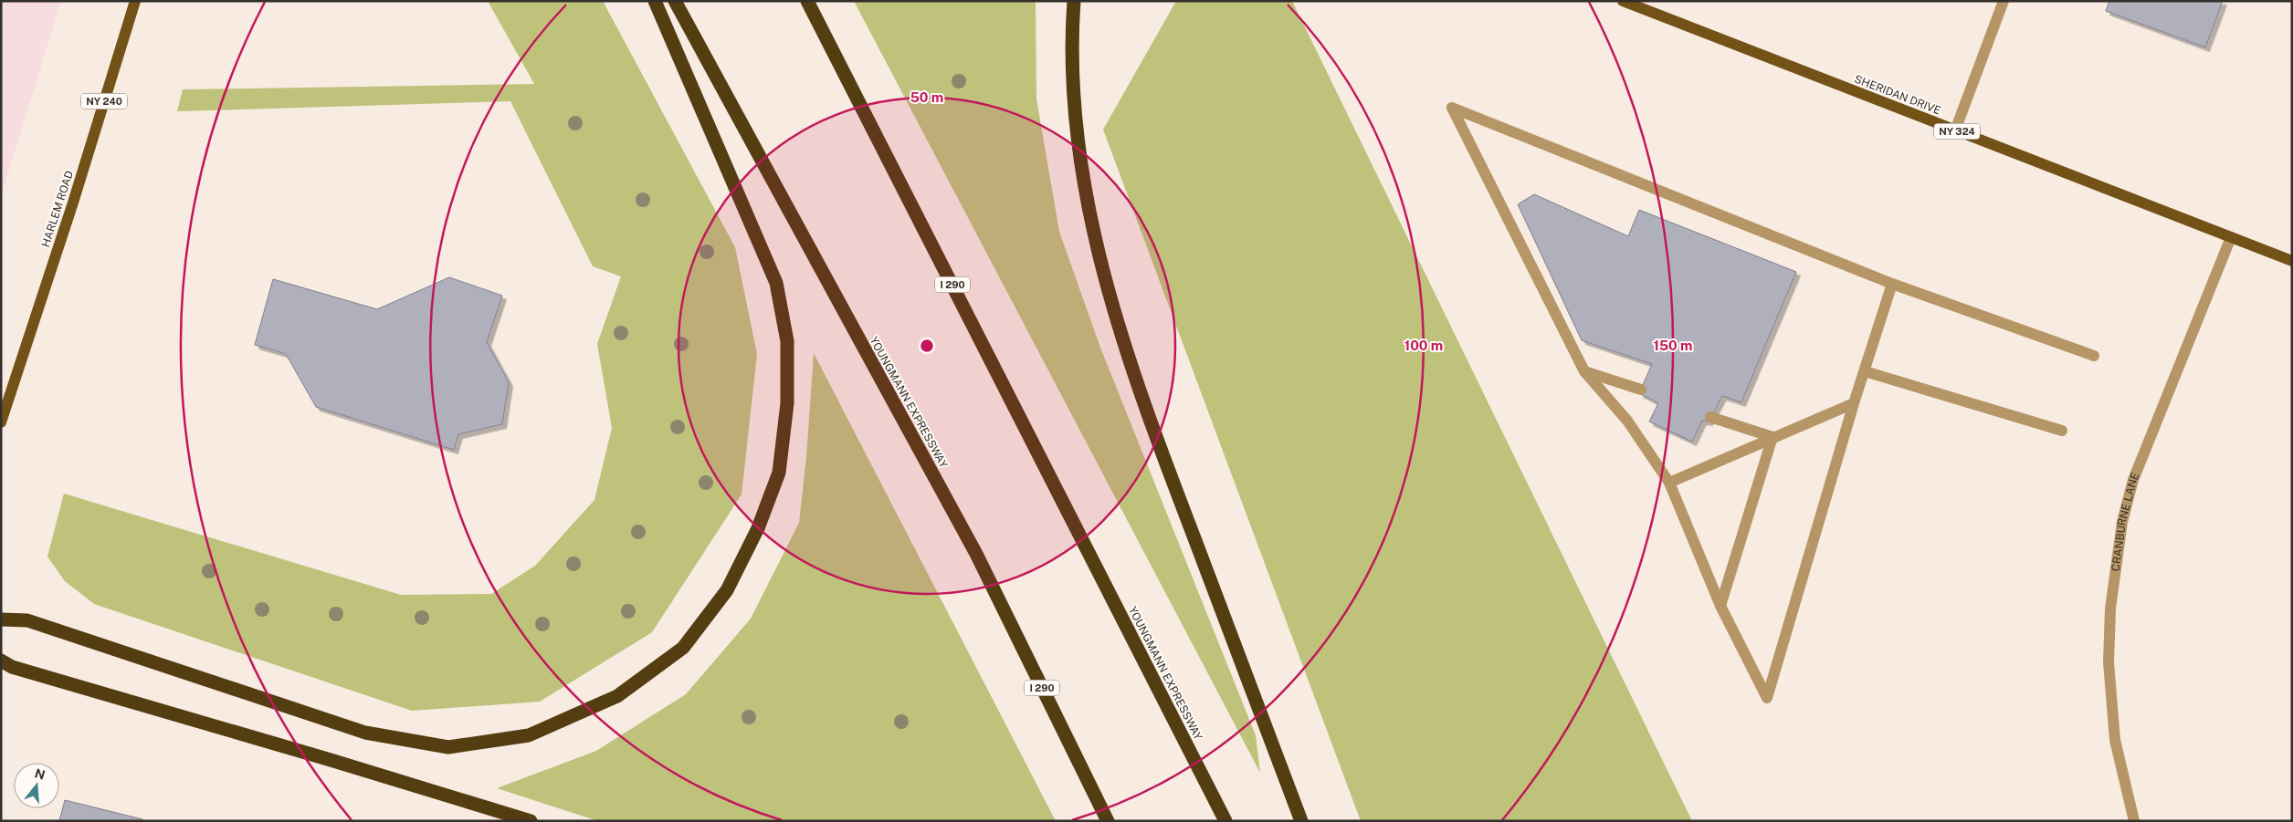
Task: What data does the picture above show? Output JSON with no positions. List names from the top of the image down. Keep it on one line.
{"streets":{"highway":["I 290","YOUNGMANN EXPRESSWAY"],"main road":["SHERIDAN DRIVE","NY 240","NY 324","HARLEM ROAD"],"street":["CRANBURNE LANE"]},"crossings":[["SHERIDAN DRIVE","CRANBURNE LANE"]],"north":"top","rings":["50 m","100 m","150 m"]}
